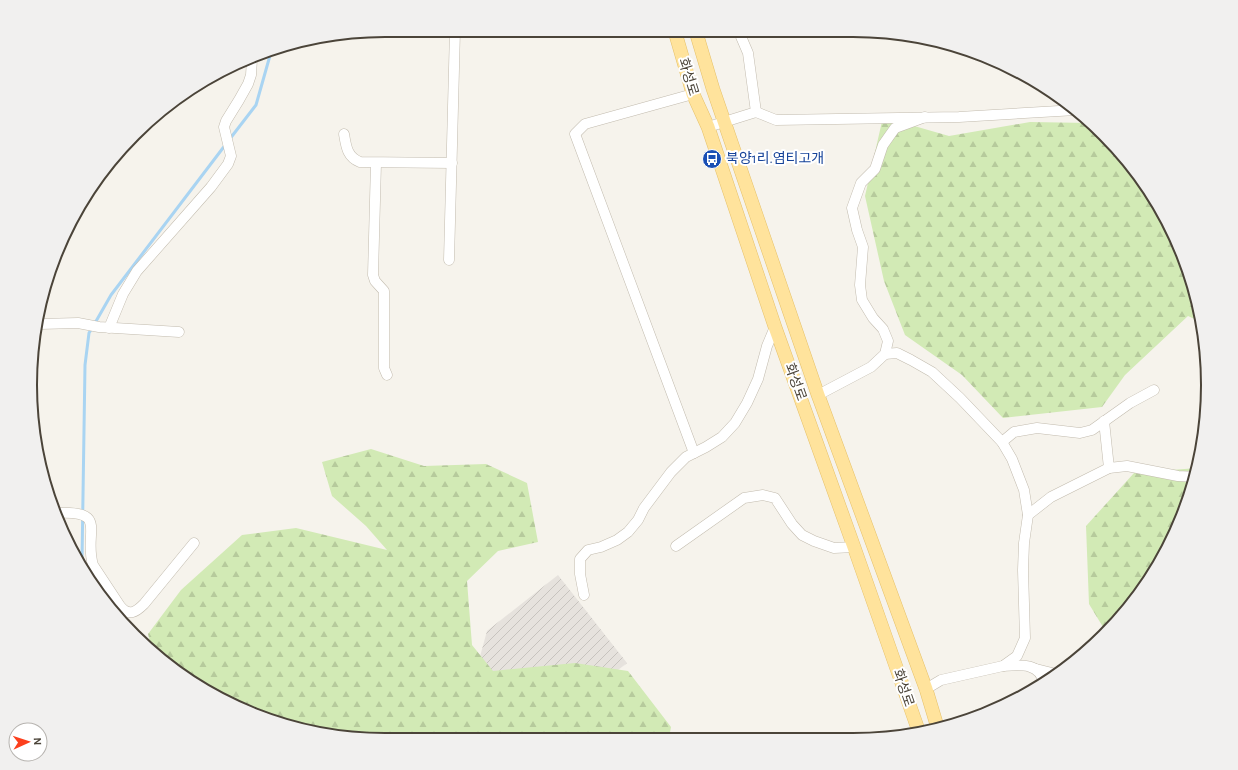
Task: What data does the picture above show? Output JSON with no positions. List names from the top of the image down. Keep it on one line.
{"streets":{"main road":["화성로"]},"places":{"bus stop":["북양1리.염티고개"]},"north":"right"}
